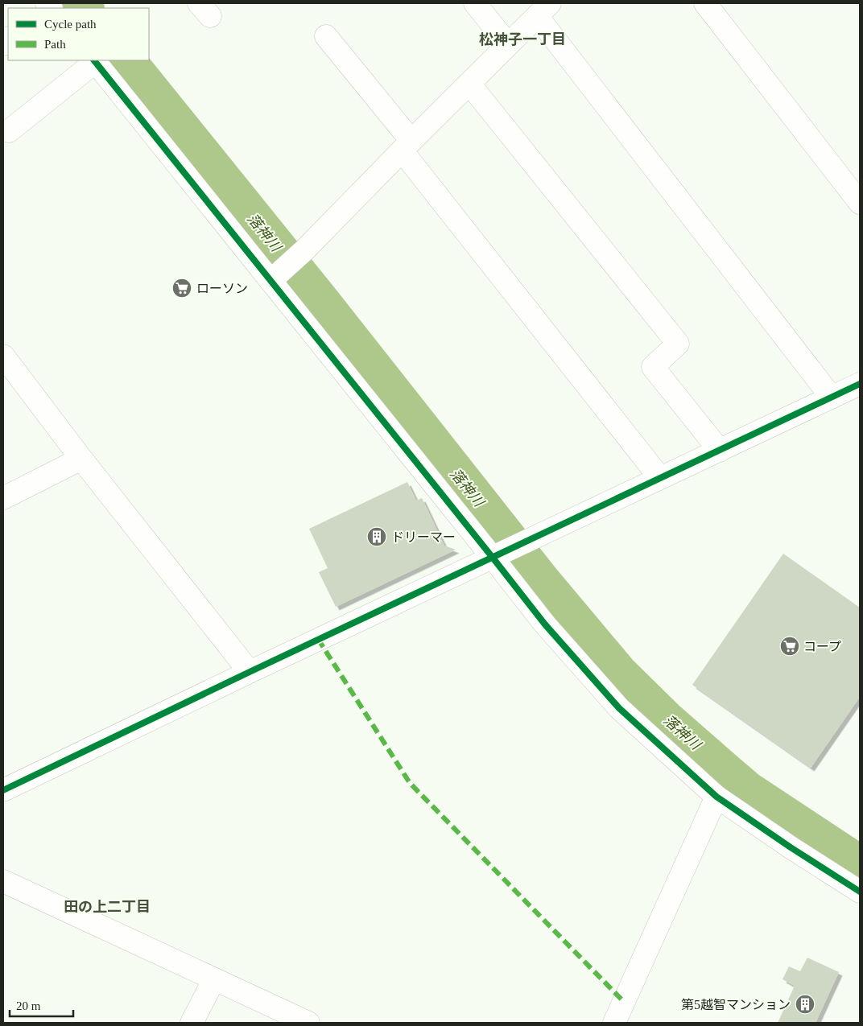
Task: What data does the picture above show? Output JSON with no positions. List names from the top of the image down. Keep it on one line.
{"districts":["松神子一丁目","田の上二丁目"],"water":["落神川"],"places":{"supermarket":["ローソン","コープ"],"building":["ドリーマー","第5越智マンション"]},"legend":["Cycle path","Path"],"scale_bar":"20 m"}
